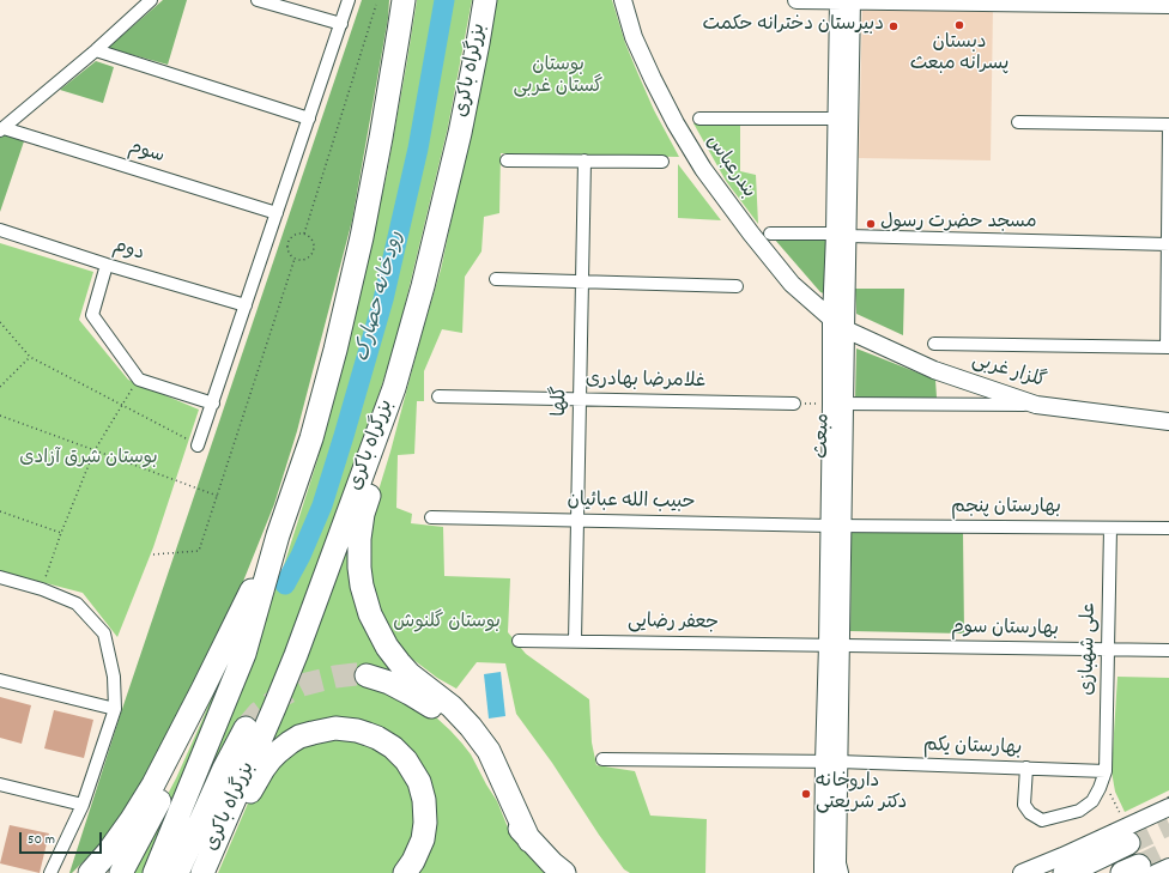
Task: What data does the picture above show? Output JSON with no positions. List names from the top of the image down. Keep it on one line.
{"streets":{"highway":["بزرگراه باکری"],"street":["سوم","بندرعباس","دوم","گلزار غربی","غلامرضا بهادری","گلها","مبعث","حبیب الله عبائیان","بهارستان پنجم","جعفر رضایی","بهارستان سوم","علی شهبازی","بهارستان یکم"]},"crossings":[["بندرعباس","گلزار غربی"],["بندرعباس","مبعث"],["گلزار غربی","مبعث"],["غلامرضا بهادری","گلها"],["گلها","حبیب الله عبائیان"],["گلها","جعفر رضایی"],["مبعث","حبیب الله عبائیان"],["مبعث","بهارستان پنجم"],["مبعث","جعفر رضایی"],["مبعث","بهارستان سوم"],["مبعث","بهارستان یکم"],["حبیب الله عبائیان","بهارستان پنجم"],["بهارستان پنجم","علی شهبازی"],["جعفر رضایی","بهارستان سوم"],["بهارستان سوم","علی شهبازی"],["علی شهبازی","بهارستان یکم"]],"water":["رودخانه حصارک"],"parks":["بوستان گستان غربی","بوستان شرق آزادی","بوستان گلنوش"],"places":["دبستان پسرانه مبعث","دبیرستان دخترانه حکمت","مسجد حضرت رسول","داروخانه دکتر شریعتی"],"scale_bar":"50 m"}
